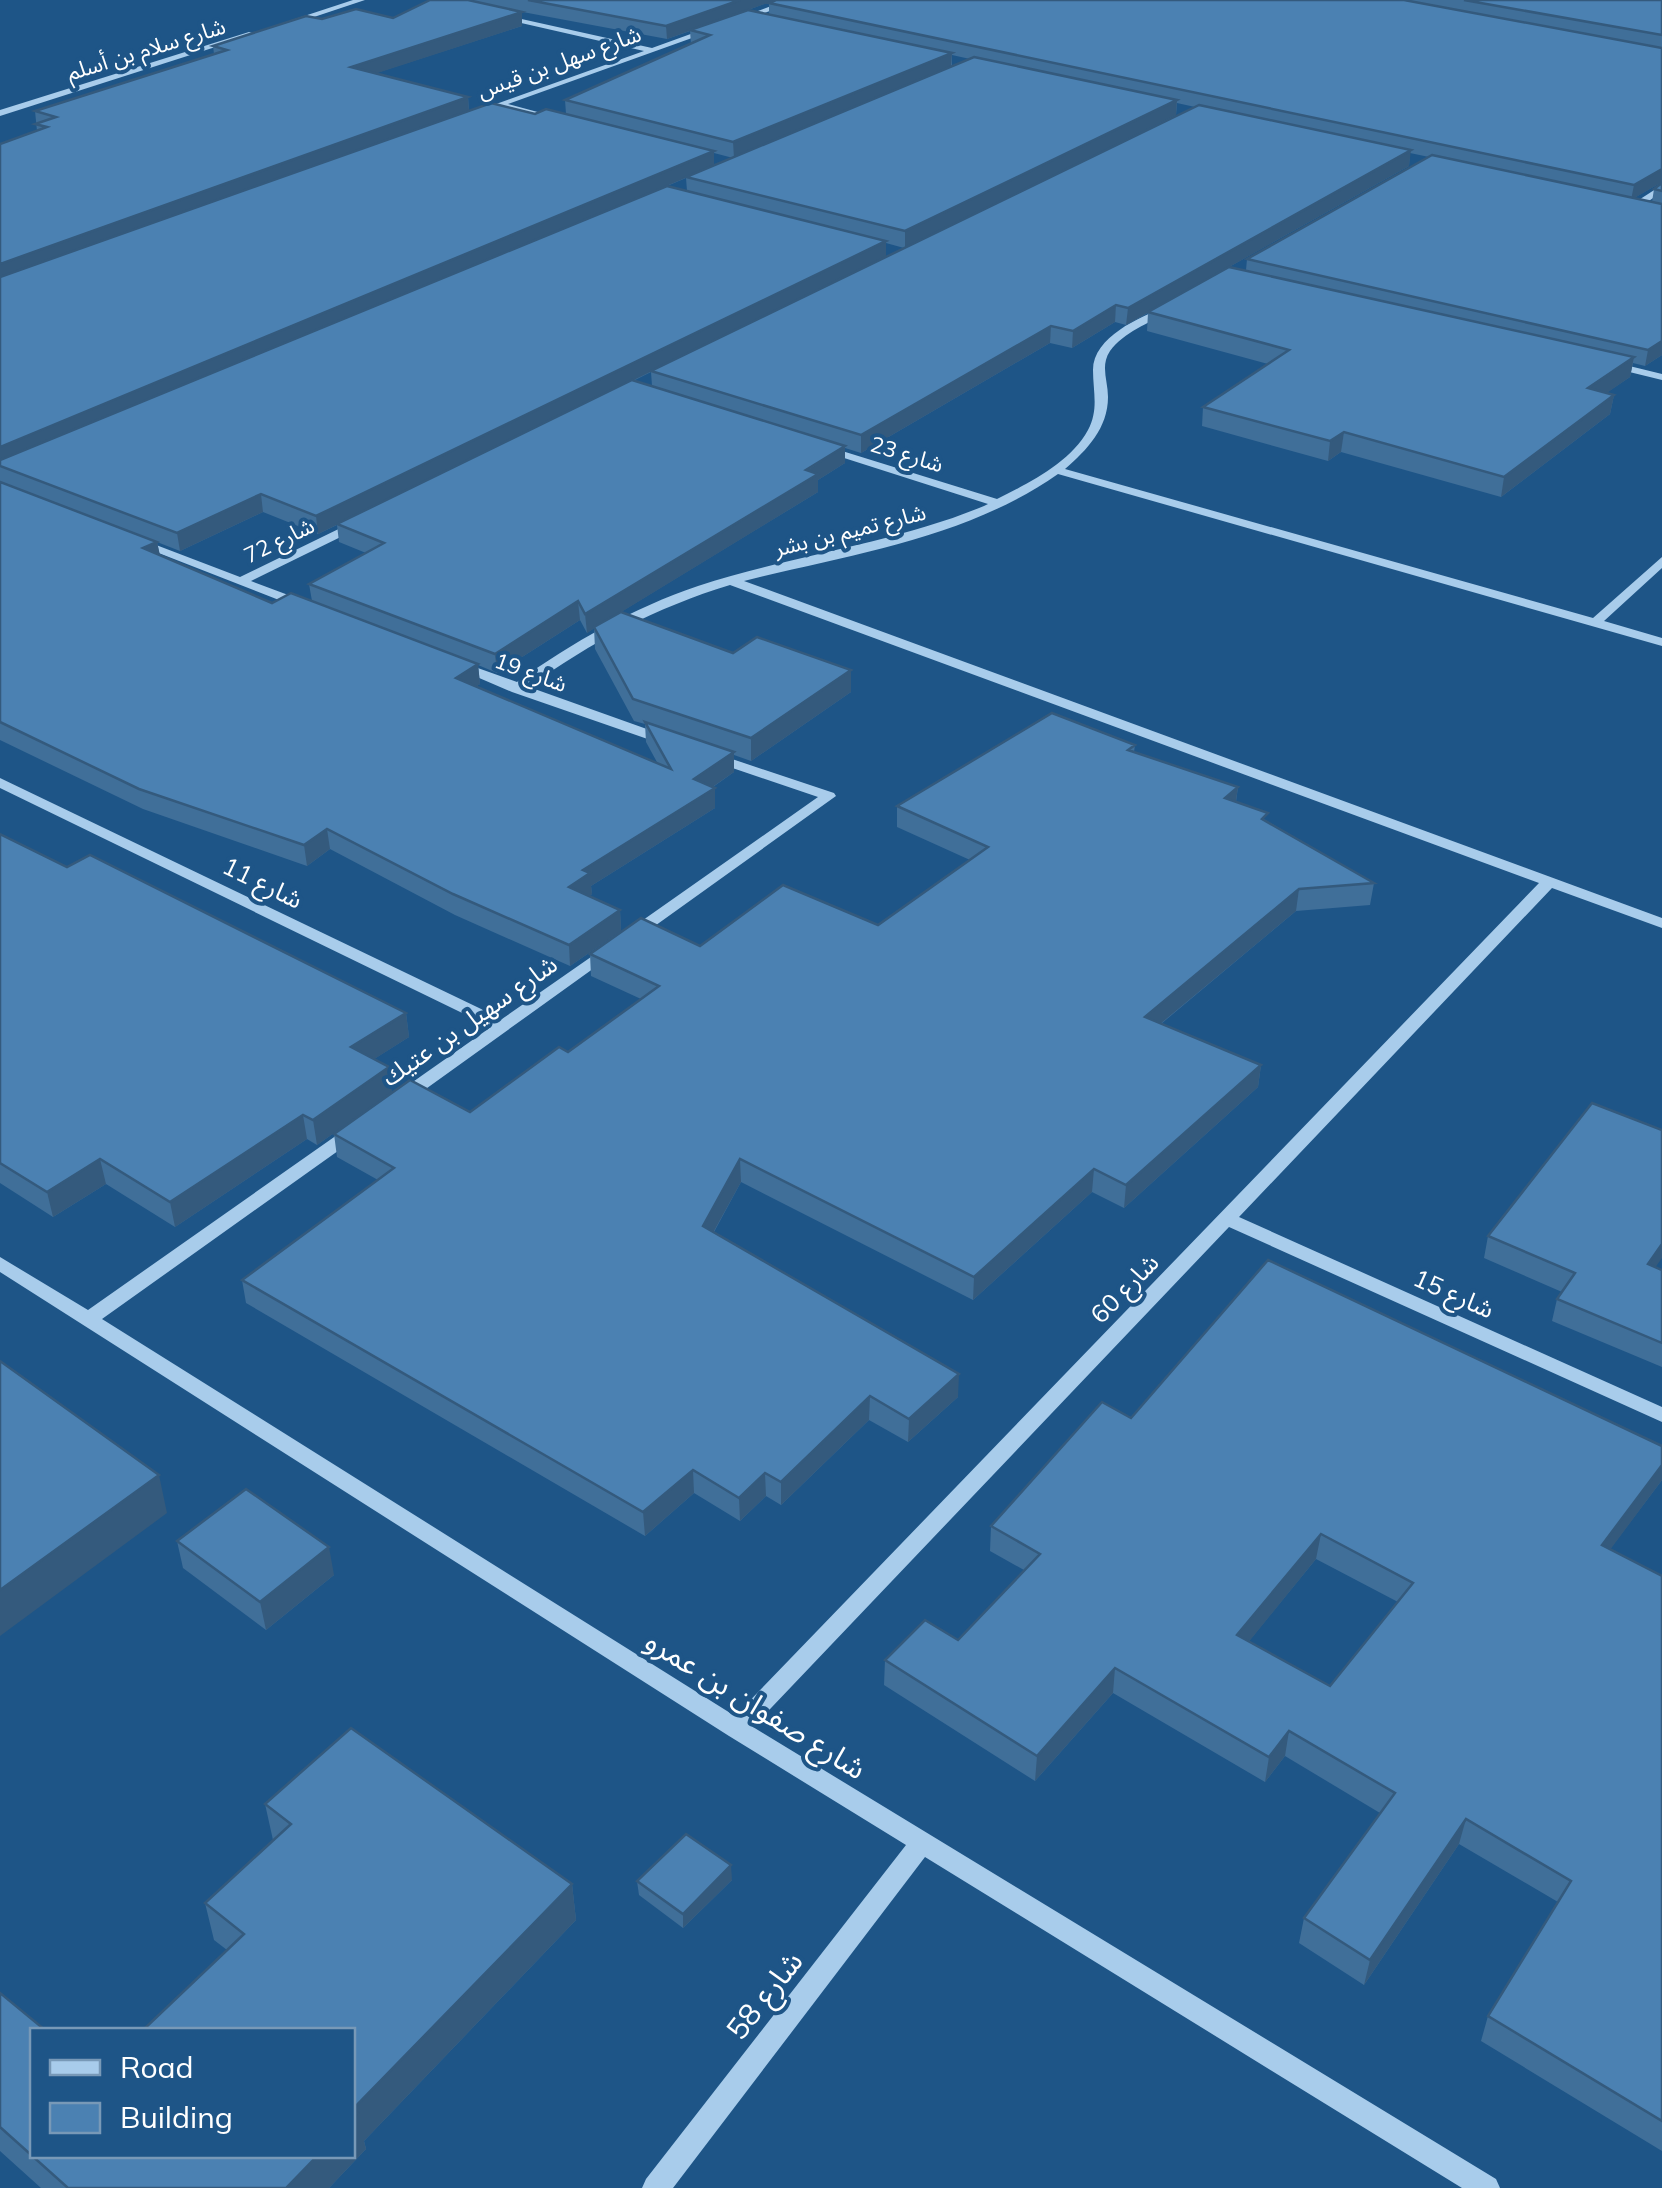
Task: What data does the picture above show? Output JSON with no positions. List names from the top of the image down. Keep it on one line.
{"streets":{"street":["شارع سلام بن أسلم","شارع سهل بن قيس","شارع 23","شارع تميم بن بشر","شارع 72","شارع 19","شارع 11","شارع سهيل بن عتيك","شارع 60","شارع 15","شارع صفوان بن عمرو","شارع 58"]},"crossings":[["شارع 23","شارع تميم بن بشر"],["شارع تميم بن بشر","شارع 19"],["شارع 11","شارع سهيل بن عتيك"],["شارع سهيل بن عتيك","شارع صفوان بن عمرو"],["شارع 60","شارع 15"],["شارع 60","شارع صفوان بن عمرو"],["شارع صفوان بن عمرو","شارع 58"]],"legend":["Road","Building"]}
